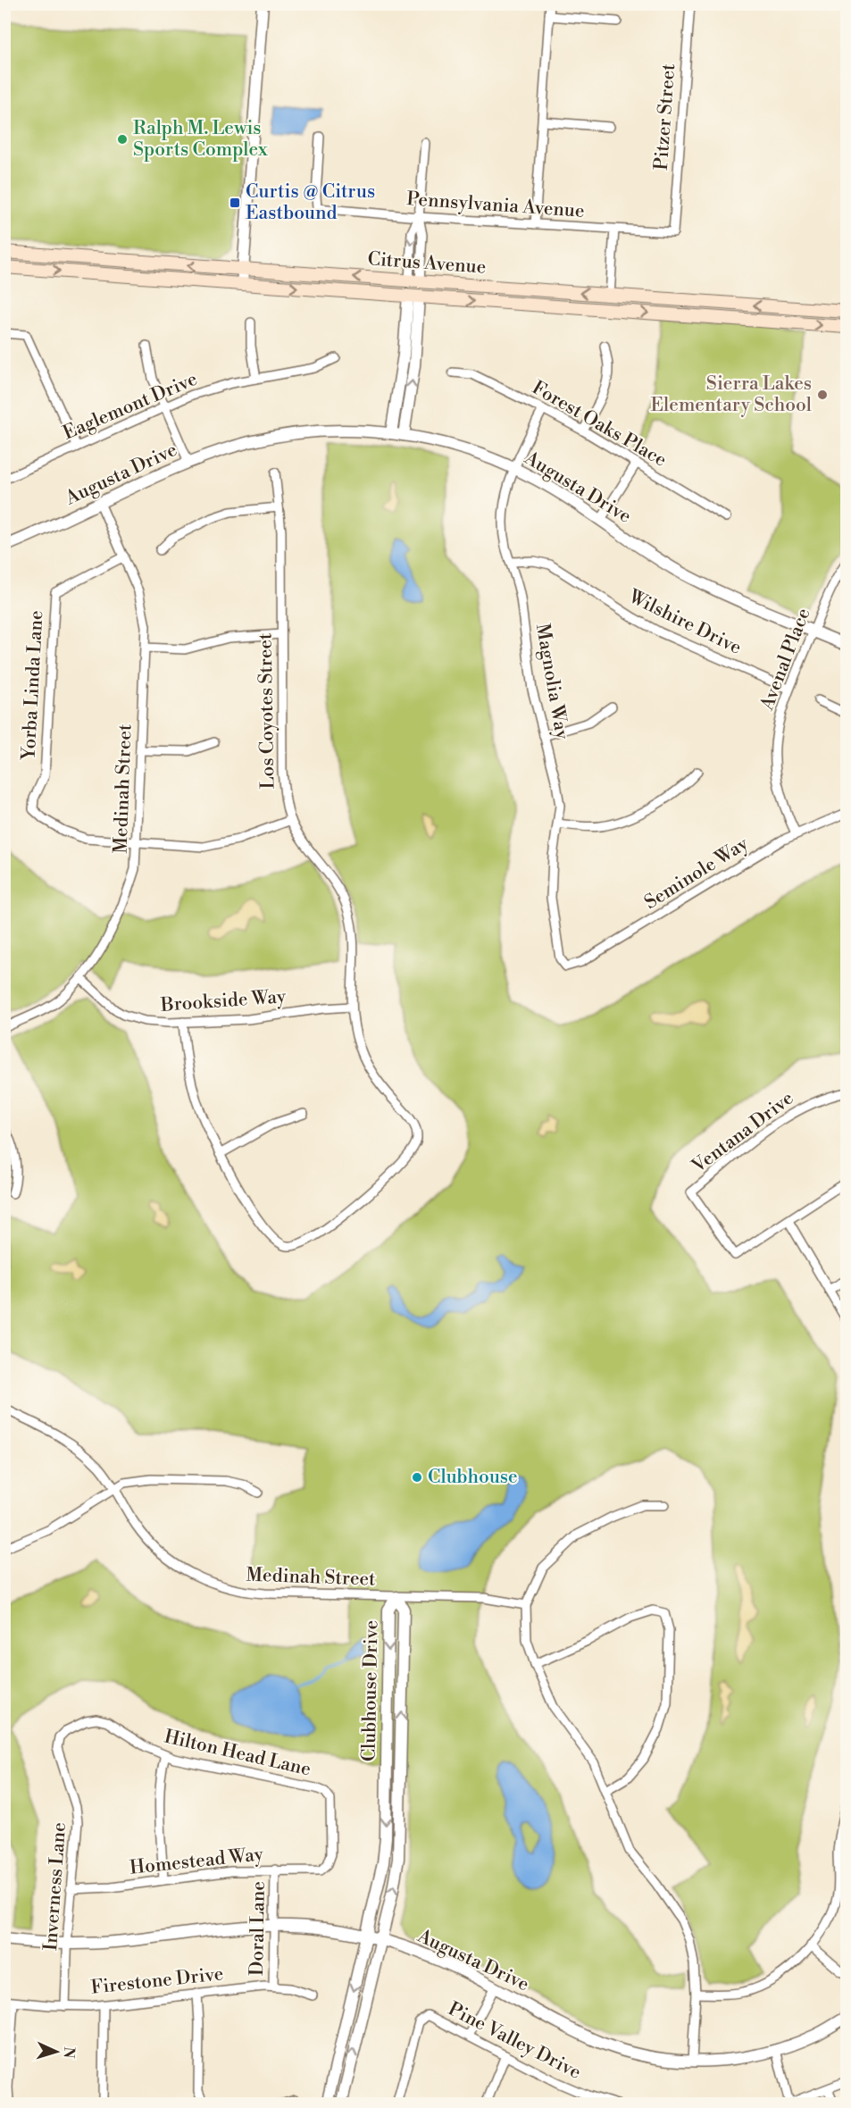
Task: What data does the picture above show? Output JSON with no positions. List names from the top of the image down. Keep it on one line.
{"streets":{"main road":["Citrus Avenue"],"street":["Pitzer Street","Pennsylvania Avenue","Eaglemont Drive","Forest Oaks Place","Augusta Drive","Wilshire Drive","Avenal Place","Magnolia Way","Yorba Linda Lane","Los Coyotes Street","Medinah Street","Seminole Way","Brookside Way","Ventana Drive","Clubhouse Drive","Hilton Head Lane","Homestead Way","Inverness Lane","Doral Lane","Firestone Drive","Pine Valley Drive"]},"crossings":[["Pitzer Street","Pennsylvania Avenue"],["Forest Oaks Place","Magnolia Way"],["Augusta Drive","Avenal Place"],["Augusta Drive","Magnolia Way"],["Augusta Drive","Medinah Street"],["Augusta Drive","Clubhouse Drive"],["Augusta Drive","Inverness Lane"],["Augusta Drive","Doral Lane"],["Wilshire Drive","Avenal Place"],["Wilshire Drive","Magnolia Way"],["Avenal Place","Seminole Way"],["Magnolia Way","Seminole Way"],["Yorba Linda Lane","Medinah Street"],["Los Coyotes Street","Brookside Way"],["Medinah Street","Brookside Way"],["Medinah Street","Clubhouse Drive"],["Hilton Head Lane","Homestead Way"],["Hilton Head Lane","Inverness Lane"],["Homestead Way","Inverness Lane"],["Homestead Way","Doral Lane"],["Inverness Lane","Firestone Drive"],["Doral Lane","Firestone Drive"]],"places":{"other":["Ralph M. Lewis Sports Complex","Sierra Lakes Elementary School","Clubhouse"],"transit":["Curtis @ Citrus Eastbound"]},"north":"right"}
